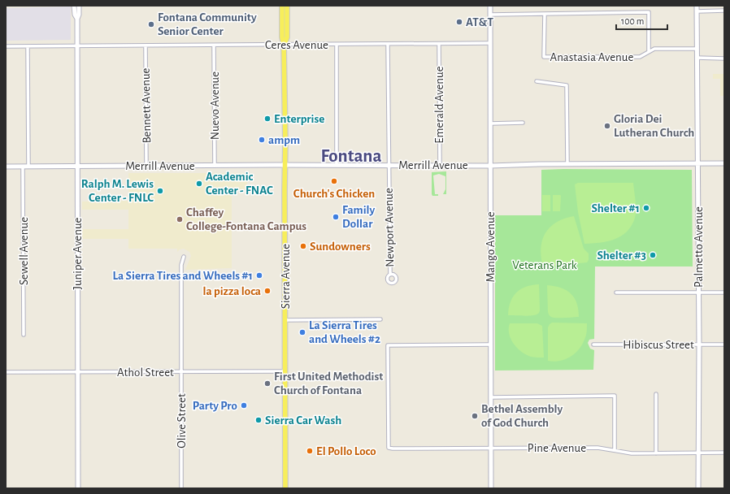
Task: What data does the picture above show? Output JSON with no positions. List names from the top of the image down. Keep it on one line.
{"streets":{"main road":["Sierra Avenue"],"street":["Ceres Avenue","Anastasia Avenue","Emerald Avenue","Bennett Avenue","Nuevo Avenue","Merrill Avenue","Newport Avenue","Mango Avenue","Palmetto Avenue","Sewell Avenue","Juniper Avenue","Hibiscus Street","Athol Street","Olive Street","Pine Avenue"]},"crossings":[["Ceres Avenue","Emerald Avenue"],["Ceres Avenue","Bennett Avenue"],["Ceres Avenue","Nuevo Avenue"],["Ceres Avenue","Newport Avenue"],["Ceres Avenue","Mango Avenue"],["Ceres Avenue","Juniper Avenue"],["Ceres Avenue","Sierra Avenue"],["Anastasia Avenue","Palmetto Avenue"],["Emerald Avenue","Merrill Avenue"],["Bennett Avenue","Merrill Avenue"],["Nuevo Avenue","Merrill Avenue"],["Merrill Avenue","Newport Avenue"],["Merrill Avenue","Mango Avenue"],["Merrill Avenue","Palmetto Avenue"],["Merrill Avenue","Sewell Avenue"],["Merrill Avenue","Juniper Avenue"],["Merrill Avenue","Sierra Avenue"],["Mango Avenue","Pine Avenue"],["Palmetto Avenue","Hibiscus Street"],["Palmetto Avenue","Pine Avenue"],["Juniper Avenue","Athol Street"],["Sierra Avenue","Athol Street"],["Athol Street","Olive Street"]],"districts":["Fontana"],"parks":["Veterans Park"],"places":["AT&T","Fontana Community Senior Center","Enterprise","Gloria Dei Lutheran Church","ampm","Church's Chicken","Academic Center - FNAC","Ralph M. Lewis Center - FNLC","Shelter #1","Family Dollar","Chaffey College-Fontana Campus","Sundowners","Shelter #3","La Sierra Tires and Wheels #1","la pizza loca","La Sierra Tires and Wheels #2","First United Methodist Church of Fontana","Party Pro","Bethel Assembly of God Church","Sierra Car Wash","El Pollo Loco"],"scale_bar":"100 m"}
